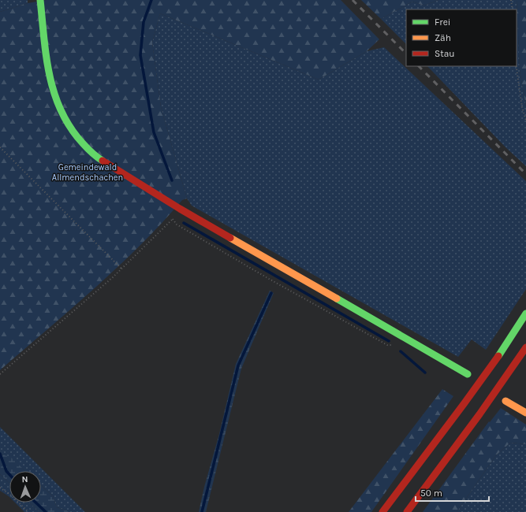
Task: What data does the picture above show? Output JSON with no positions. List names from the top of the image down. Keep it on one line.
{"parks":["Gemeindewald Allmendschachen"],"legend":["Frei","Zäh","Stau"],"scale_bar":"50 m","north":"top"}
